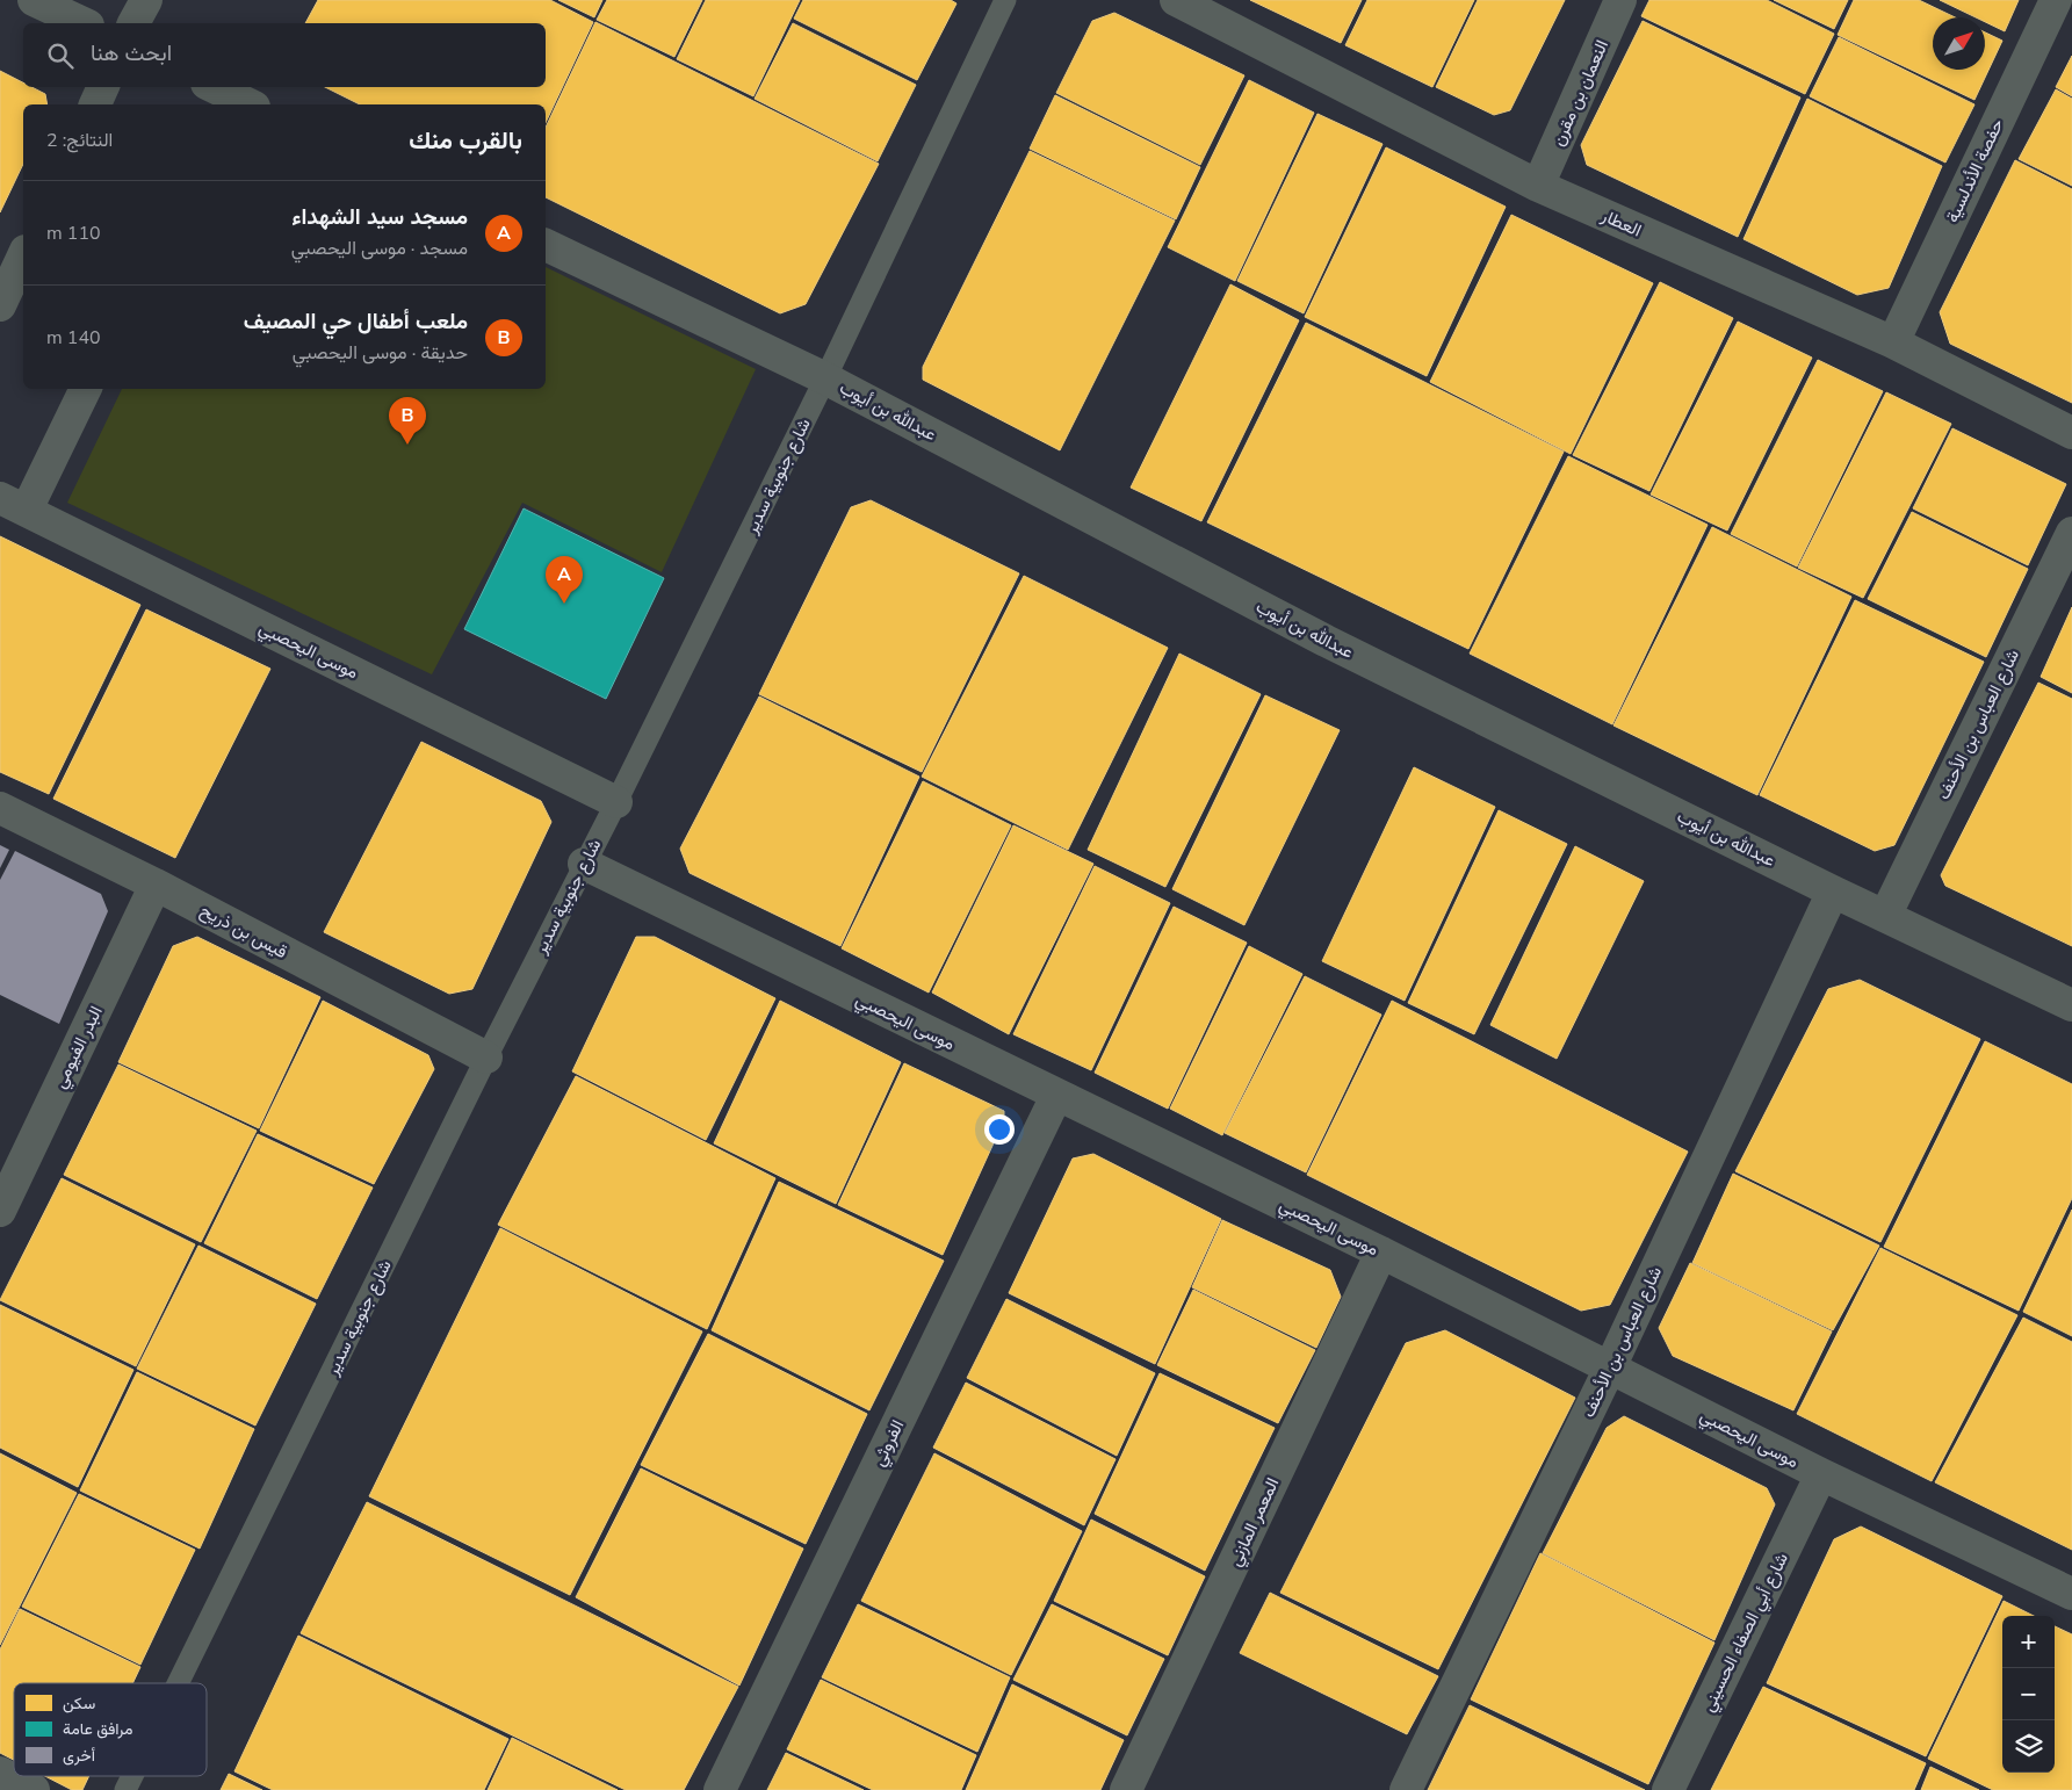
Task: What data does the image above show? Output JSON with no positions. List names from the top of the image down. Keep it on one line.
{"streets":{"street":["النعمان بن مقرن","حفصة الأندلسية","العطار","عبدالله بن أيوب","موسى اليحصبي","شارع العباس بن الأحنف","قيس بن ذريح","البدر الفيومي","الفروثي","المعمر المازني","شارع أبي الصفاء الحسيني"],"lane":["شارع جنوبية سدير"]},"crossings":[["النعمان بن مقرن","العطار"],["حفصة الأندلسية","العطار"],["عبدالله بن أيوب","شارع جنوبية سدير"],["عبدالله بن أيوب","شارع العباس بن الأحنف"],["شارع جنوبية سدير","موسى اليحصبي"],["شارع جنوبية سدير","قيس بن ذريح"],["موسى اليحصبي","شارع العباس بن الأحنف"],["موسى اليحصبي","الفروثي"],["موسى اليحصبي","المعمر المازني"],["موسى اليحصبي","شارع أبي الصفاء الحسيني"],["قيس بن ذريح","البدر الفيومي"]],"legend":["سكن","مرافق عامة","أخرى"],"north":"top right","page":{"search":"ابحث هنا","heading":["بالقرب منك","النتائج: 2"],"list":[{"mark":"A","name":"مسجد سيد الشهداء","note":"مسجد · موسى اليحصبي","value":"110 m"},{"mark":"B","name":"ملعب أطفال حي المصيف","note":"حديقة · موسى اليحصبي","value":"140 m"}],"pins":["B","A"],"map_buttons":["+","−"]}}
